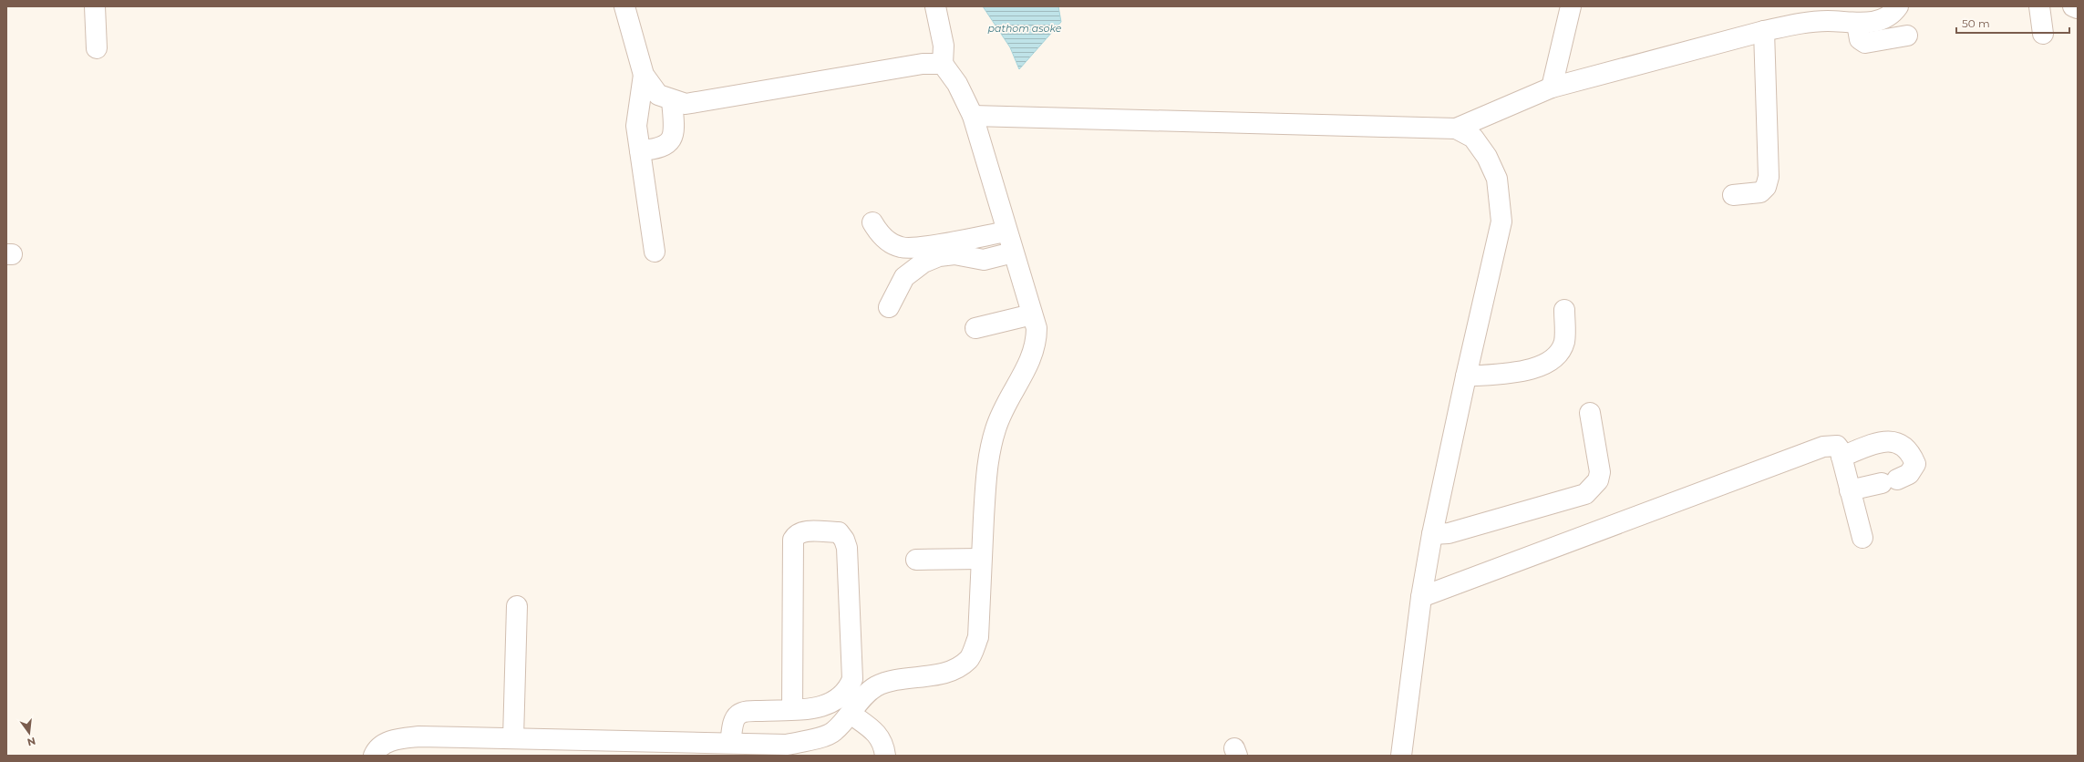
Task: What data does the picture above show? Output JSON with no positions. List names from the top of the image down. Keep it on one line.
{"water":["pathom asoke"],"scale_bar":"50 m","north":"bottom"}
